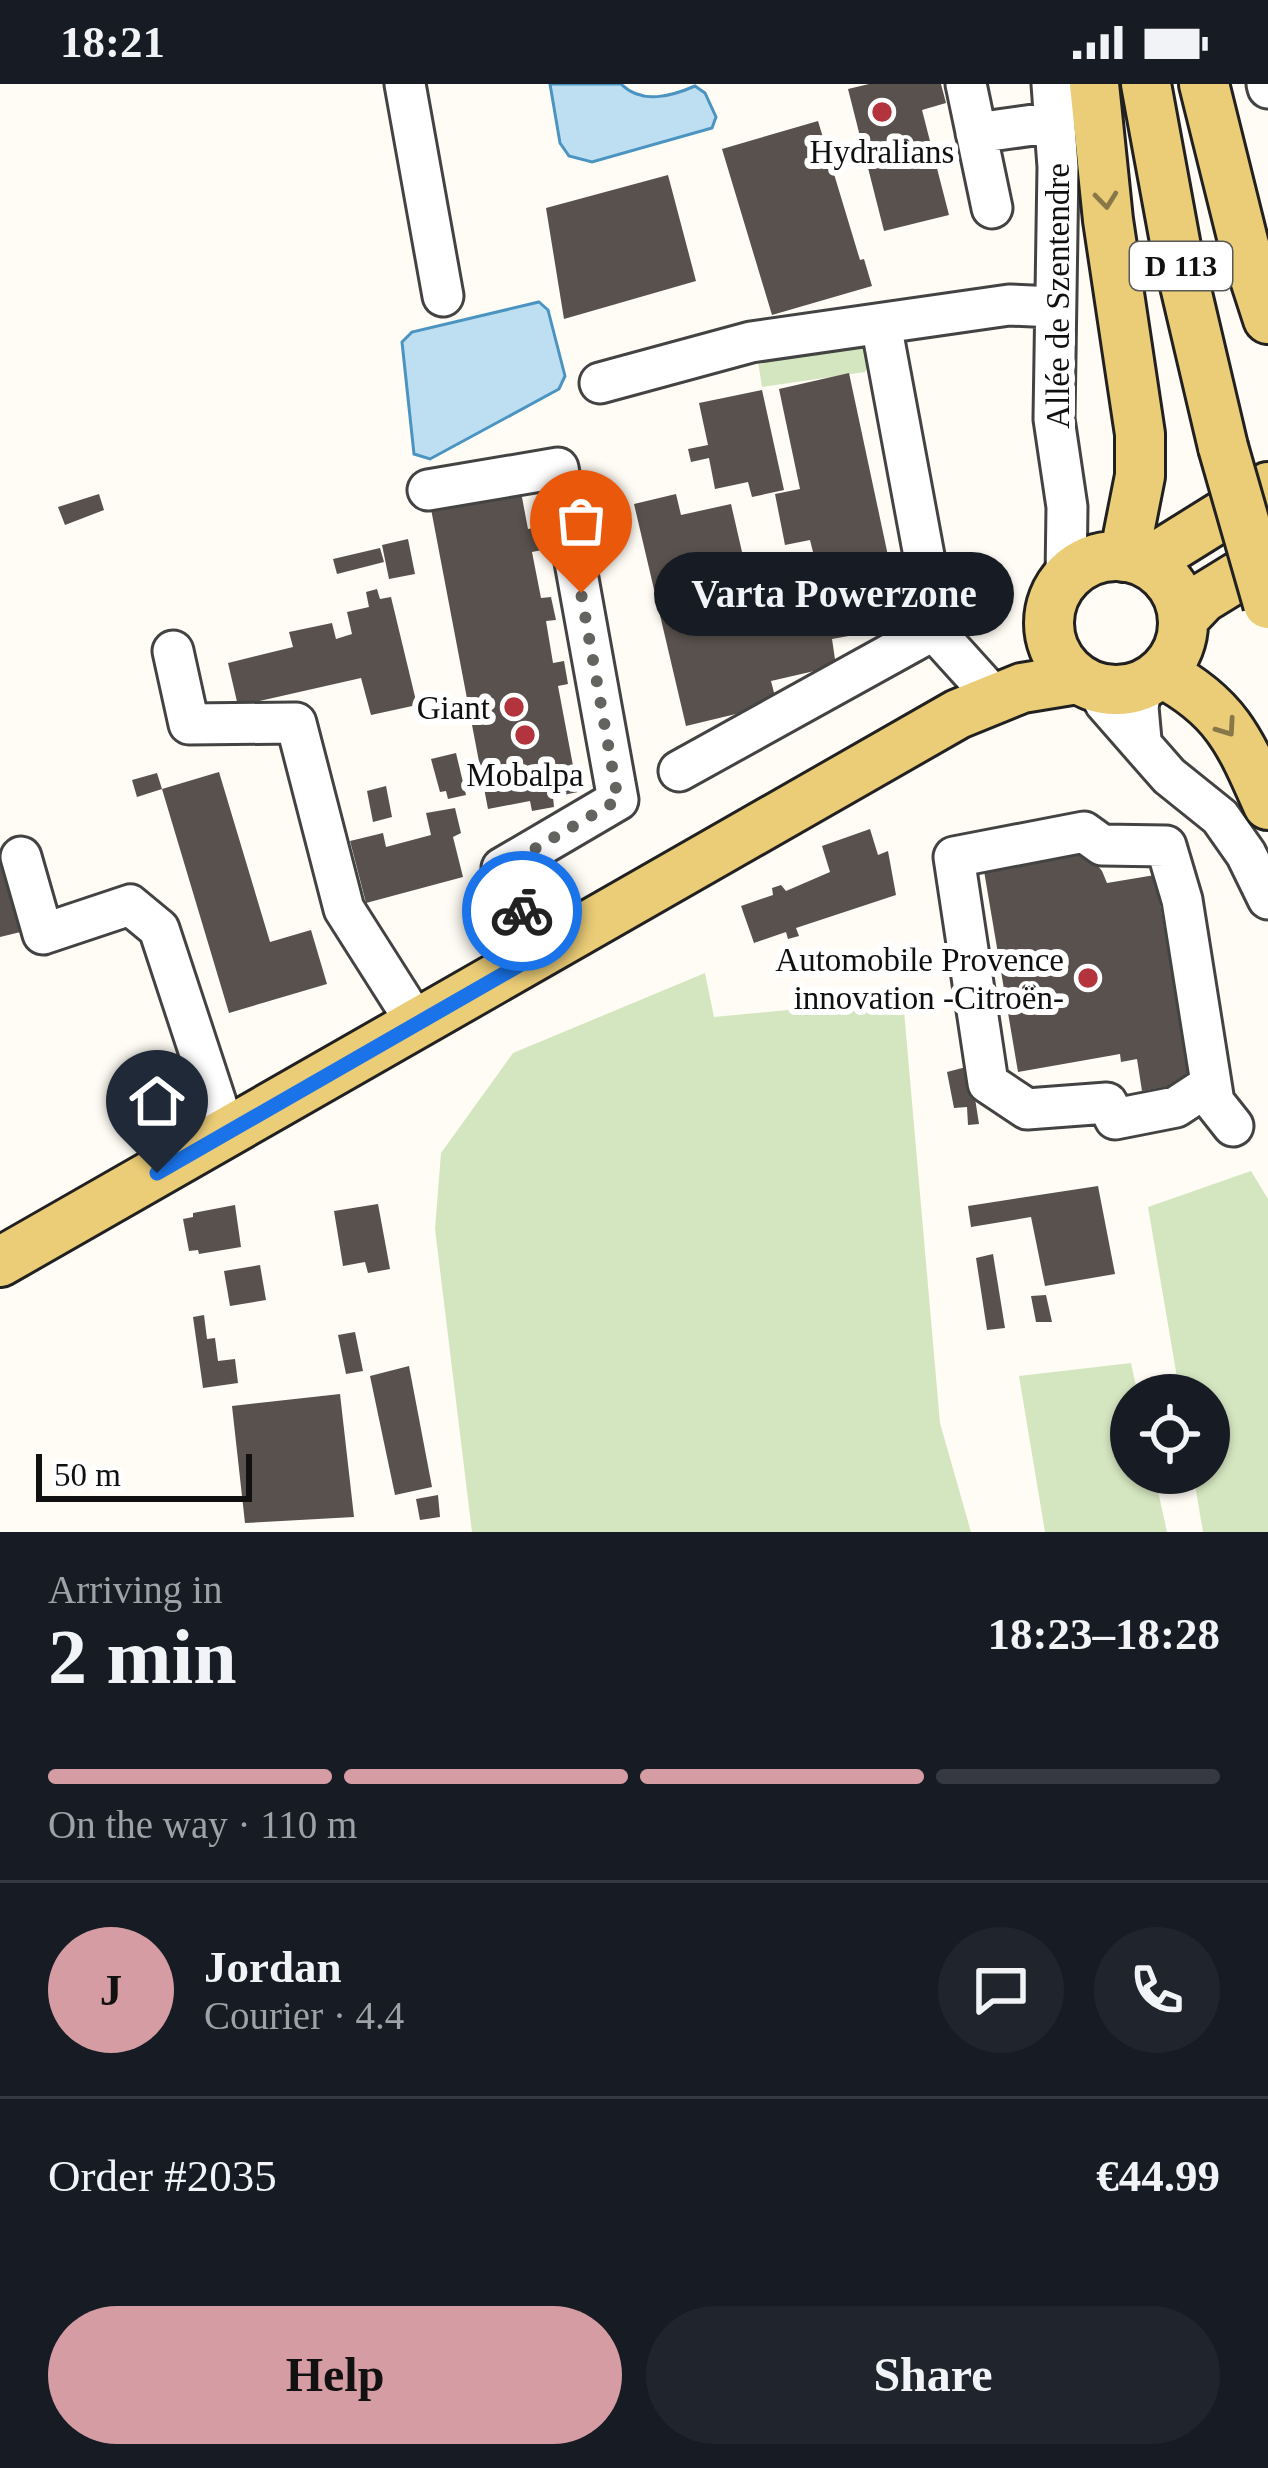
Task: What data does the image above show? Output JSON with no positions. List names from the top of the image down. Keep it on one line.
{"streets":{"main road":["D 113"],"street":["Allée de Szentendre"]},"places":["Hydralians","Varta Powerzone","Giant","Mobalpa","Automobile Provence innovation -Citroën-"],"scale_bar":"50 m","page":{"status":"18:21","bubble":"Varta Powerzone","scale":"50 m","heading":["2 min","Arriving in","18:23–18:28"],"panel":["Jordan","Courier · 4.4","Order #2035","€44.99"],"bar":"On the way · 110 m","round":"J","buttons":["Help","Share"]}}
